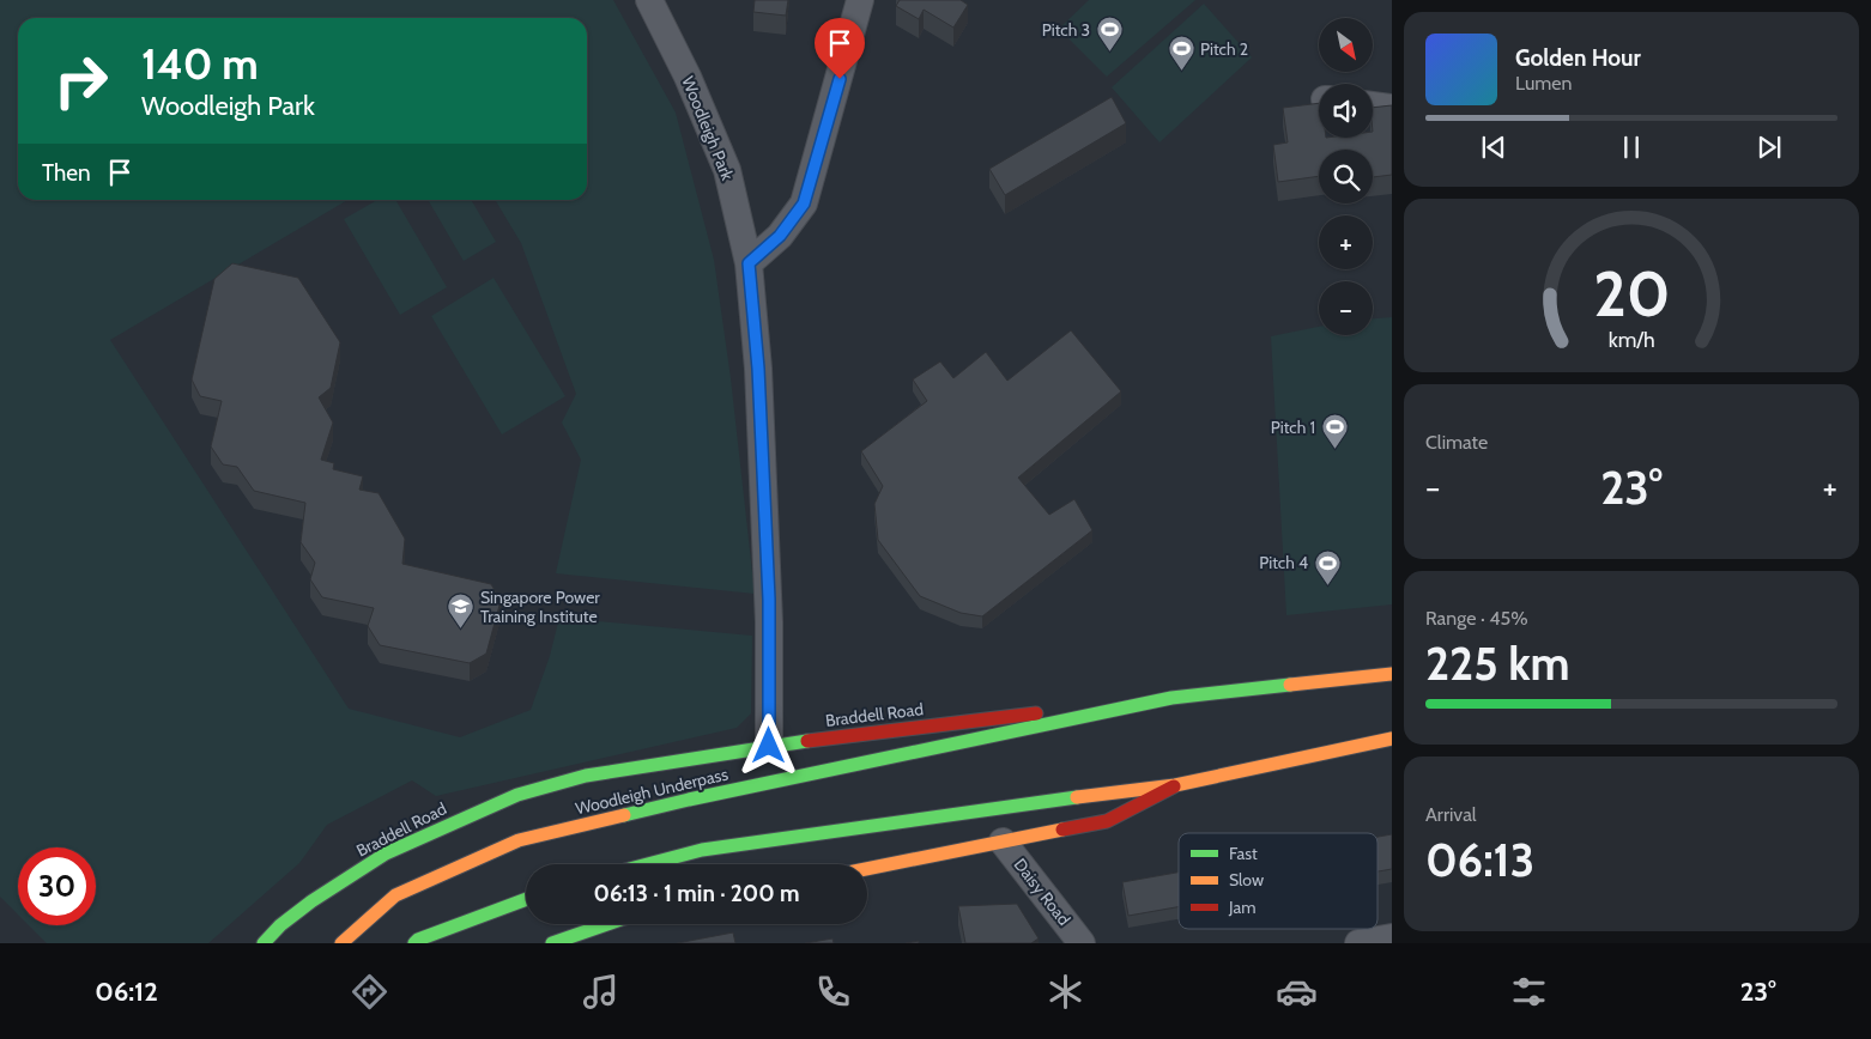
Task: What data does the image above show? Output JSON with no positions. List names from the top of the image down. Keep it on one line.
{"streets":{"main road":["Braddell Road","Woodleigh Underpass"],"street":["Woodleigh Park","Daisy Road"]},"crossings":[["Woodleigh Park","Braddell Road"],["Braddell Road","Woodleigh Underpass"]],"places":{"sports":["Pitch 3","Pitch 2","Pitch 1","Pitch 4"],"school or university":["Singapore Power Training Institute"]},"legend":["Fast","Slow","Jam"],"north":"bottom right","page":{"map_buttons":["+","−"],"turn":["140 m","Woodleigh Park"],"song":["Golden Hour","Lumen"],"then":"Then","tile":["Climate",["Range · 45%","225 km"],["Arrival","06:13"]],"heat":["−","23°","+"],"limit":"30","trip":"06:13 · 1 min · 200 m","tabs":["06:12","23°"],"gauge":["20","km/h"]}}
